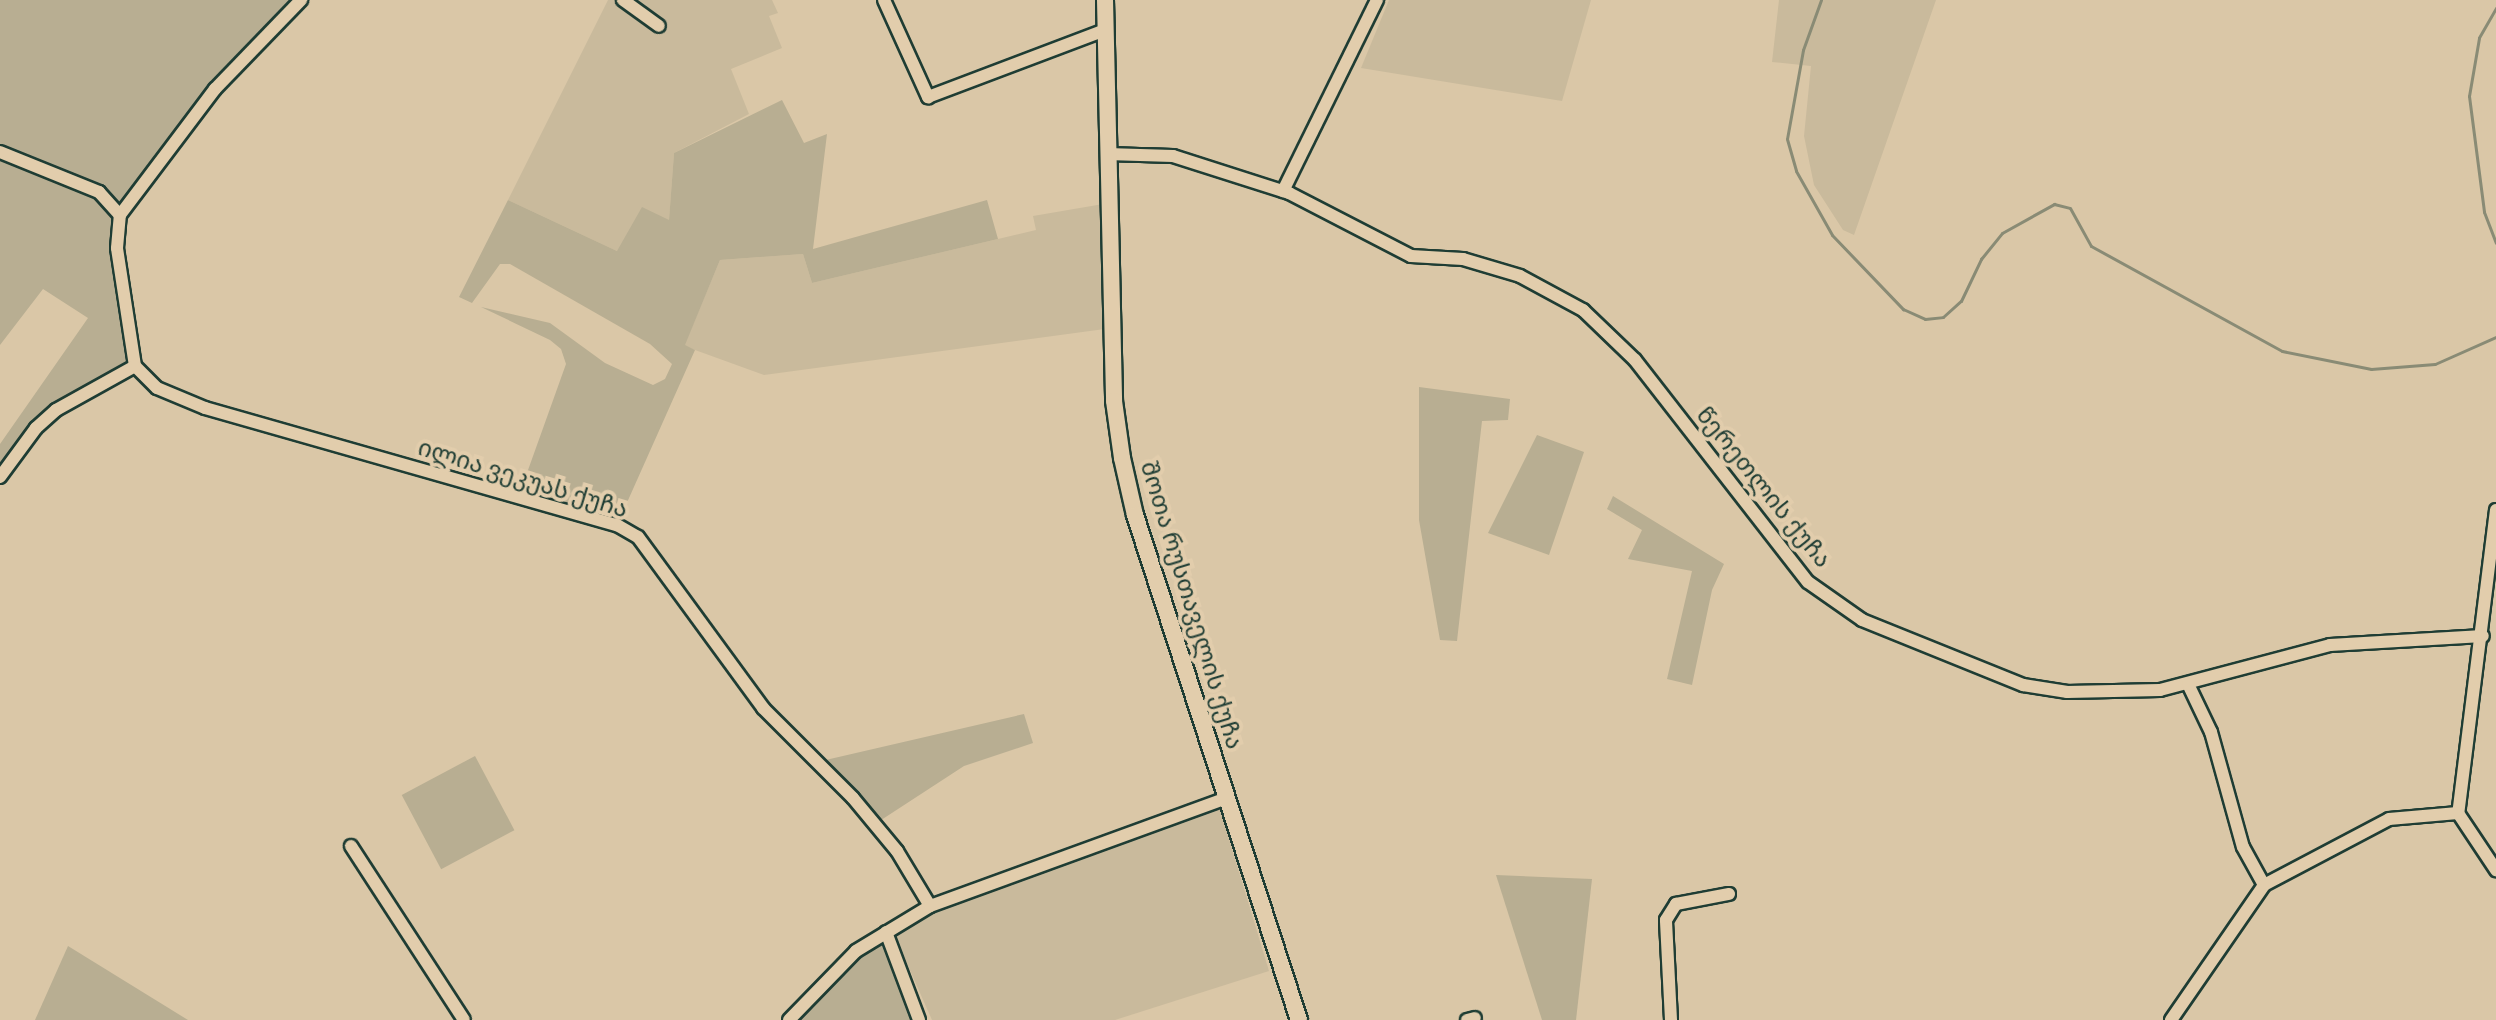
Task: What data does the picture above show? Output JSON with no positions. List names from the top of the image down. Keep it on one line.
{"streets":{"main road":["შოთა რუსთაველის ქუჩა"],"street":["ილია ვეკუას ქუჩა","წერეთლის ქუჩა"]},"crossings":[["წერეთლის ქუჩა","შოთა რუსთაველის ქუჩა"]]}
